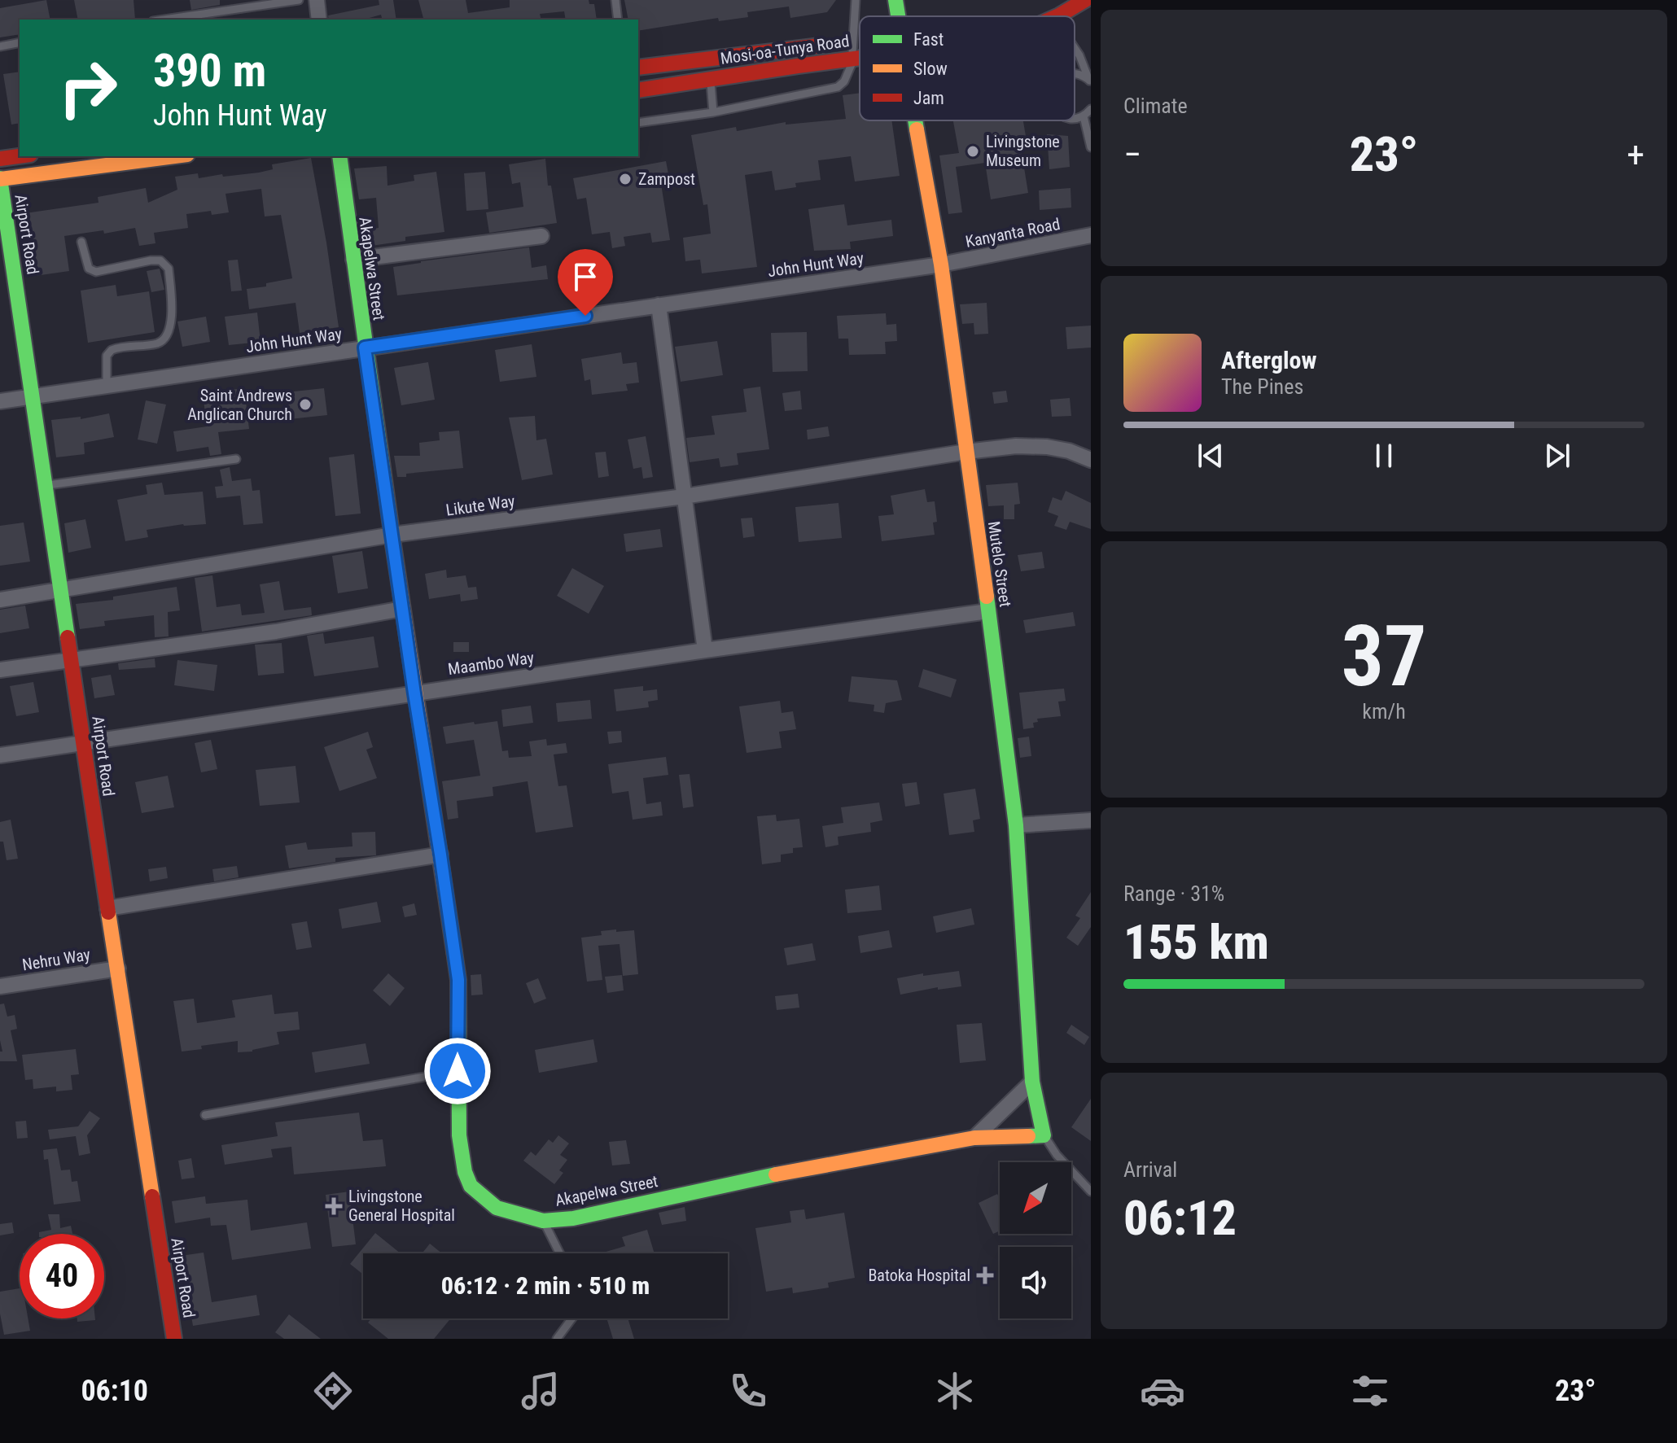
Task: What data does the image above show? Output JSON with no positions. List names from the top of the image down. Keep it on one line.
{"streets":{"main road":["Mosi-oa-Tunya Road","Airport Road","Akapelwa Street","Mutelo Street"],"street":["Kanyanta Road","John Hunt Way","Likute Way","Maambo Way","Nehru Way"]},"crossings":[["Kanyanta Road","John Hunt Way"],["Kanyanta Road","Mutelo Street"],["Airport Road","John Hunt Way"],["Airport Road","Likute Way"],["Airport Road","Maambo Way"],["Airport Road","Nehru Way"],["John Hunt Way","Akapelwa Street"],["John Hunt Way","Mutelo Street"],["Akapelwa Street","Likute Way"],["Akapelwa Street","Mutelo Street"],["Akapelwa Street","Maambo Way"],["Likute Way","Mutelo Street"],["Mutelo Street","Maambo Way"]],"places":{"other":["Livingstone Museum","Zampost","Saint Andrews Anglican Church"],"health":["Livingstone General Hospital","Batoka Hospital"]},"legend":["Fast","Slow","Jam"],"north":"bottom left","page":{"tile":["Climate",["37","km/h"],["Range · 31%","155 km"],["Arrival","06:12"]],"turn":["390 m","John Hunt Way"],"heat":["−","23°","+"],"song":["Afterglow","The Pines"],"limit":"40","trip":"06:12 · 2 min · 510 m","tabs":["06:10","23°"]}}
